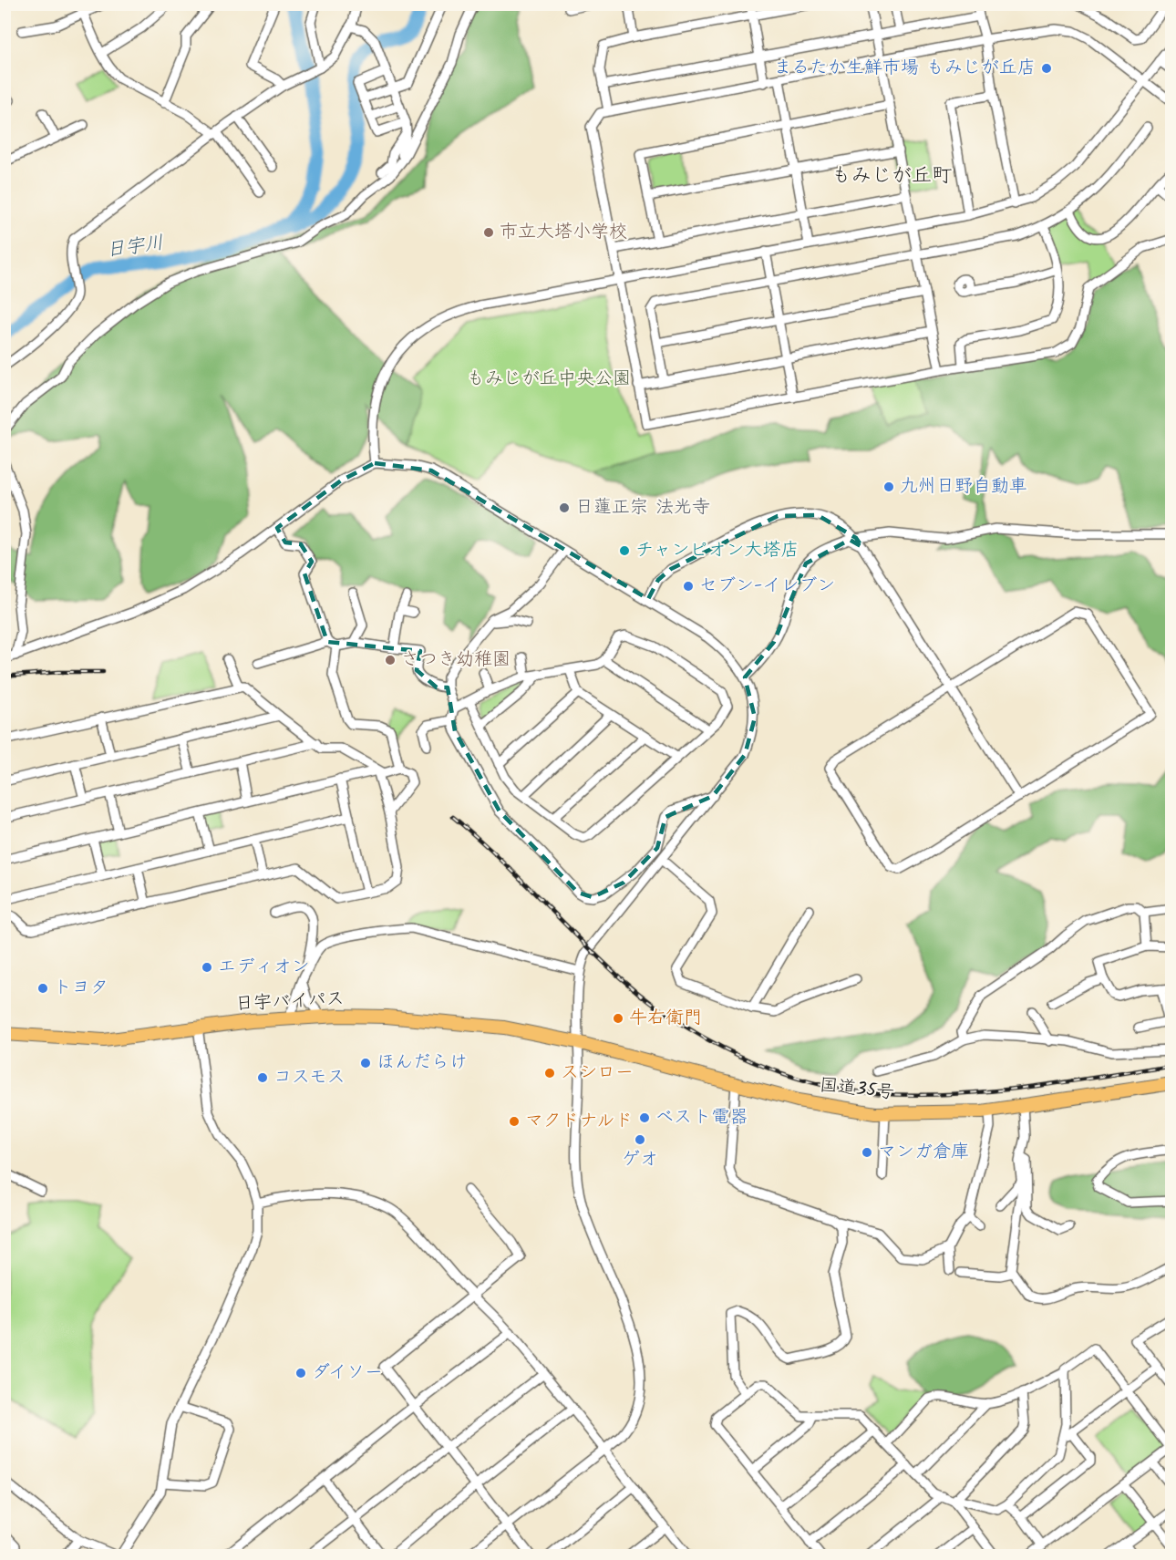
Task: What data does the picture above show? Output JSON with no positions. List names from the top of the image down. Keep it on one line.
{"streets":{"highway":["日宇バイパス","国道35号"]},"crossings":[["日宇バイパス","国道35号"]],"districts":["もみじが丘町"],"water":["日宇川"],"parks":["もみじが丘中央公園"],"places":["まるたか生鮮市場 もみじが丘店","市立大塔小学校","九州日野自動車","日蓮正宗 法光寺","チャンピオン大塔店","セブン-イレブン","さつき幼稚園","エディオン","トヨタ","牛右衛門","ほんだらけ","スシロー","コスモス","ベスト電器","マクドナルド","ゲオ","マンガ倉庫","ダイソー"]}
